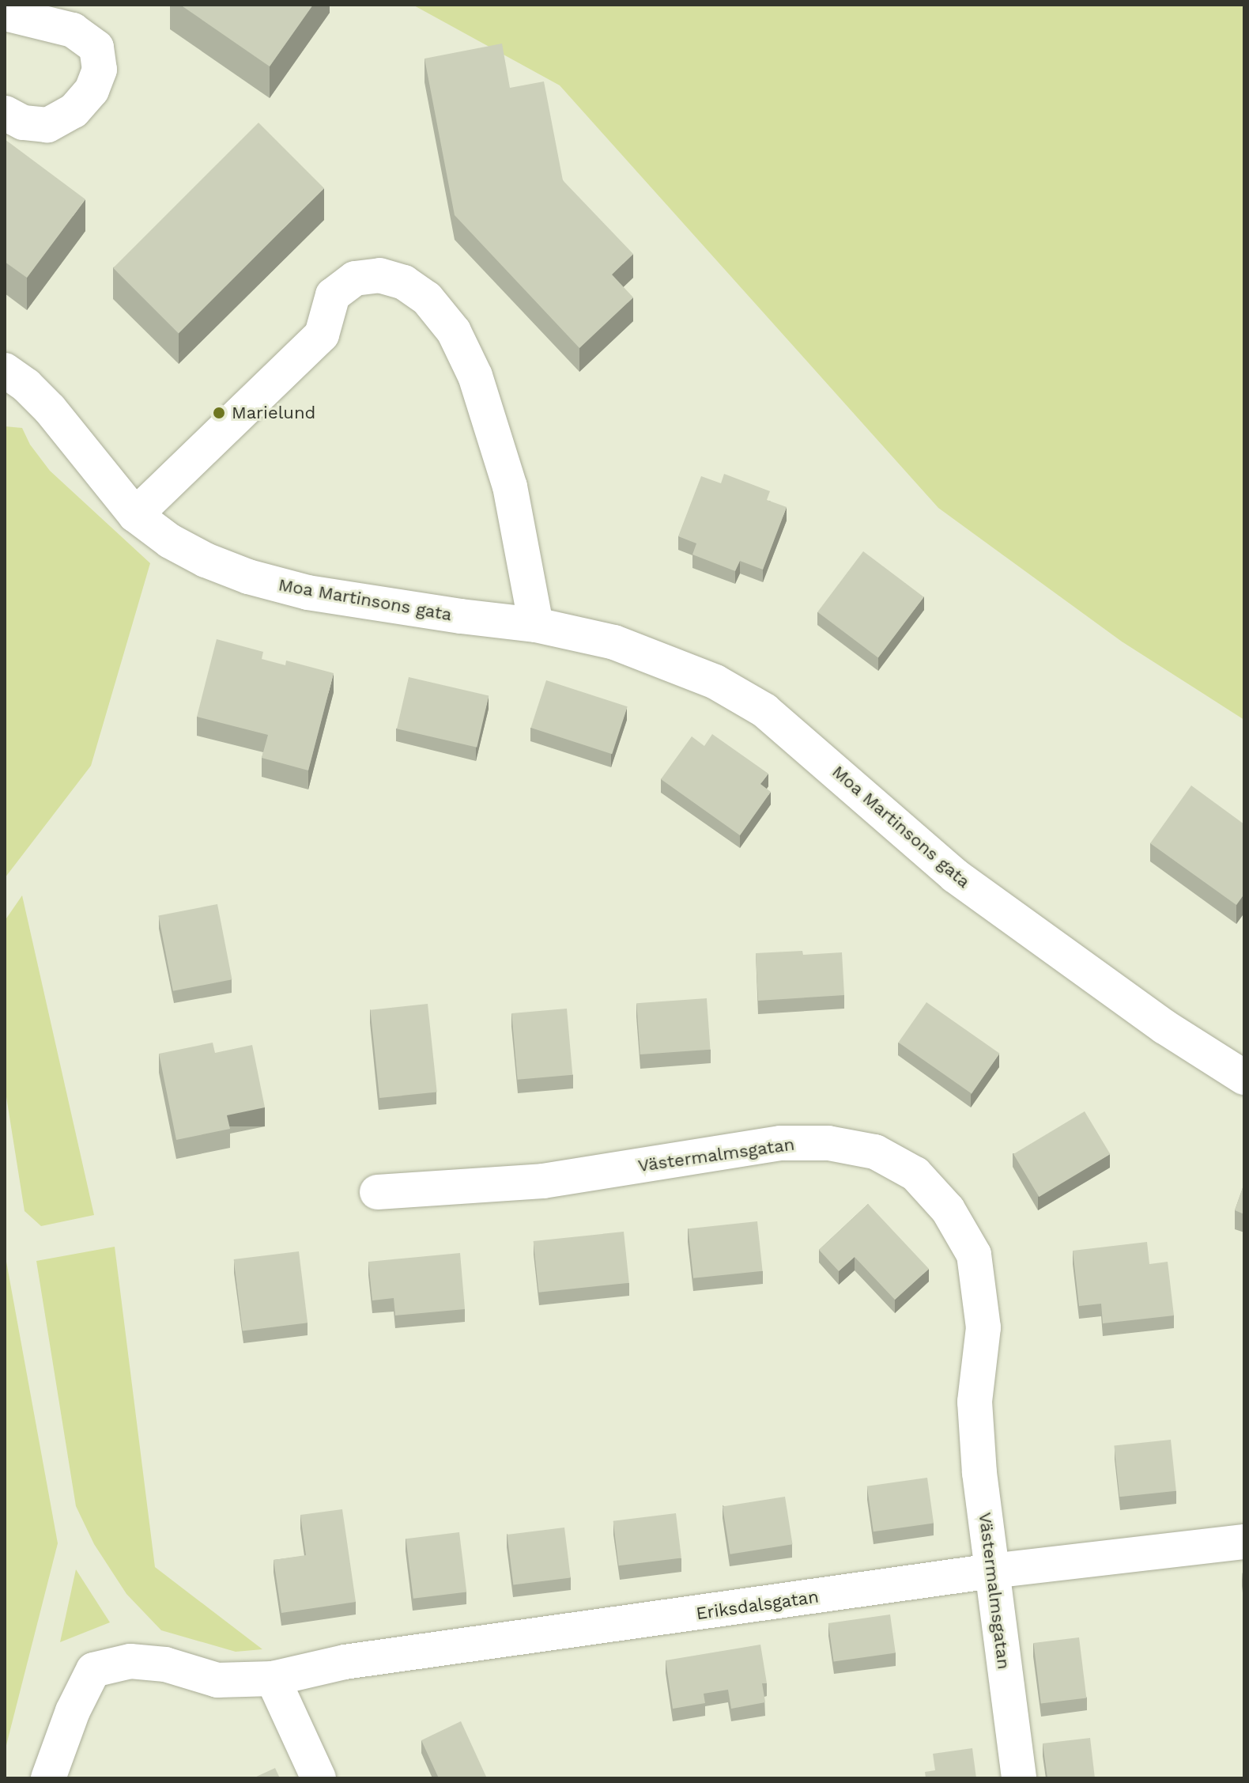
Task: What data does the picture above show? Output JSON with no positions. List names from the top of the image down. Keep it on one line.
{"streets":{"street":["Moa Martinsons gata","Västermalmsgatan","Eriksdalsgatan"]},"crossings":[["Västermalmsgatan","Eriksdalsgatan"]],"places":["Marielund"]}
